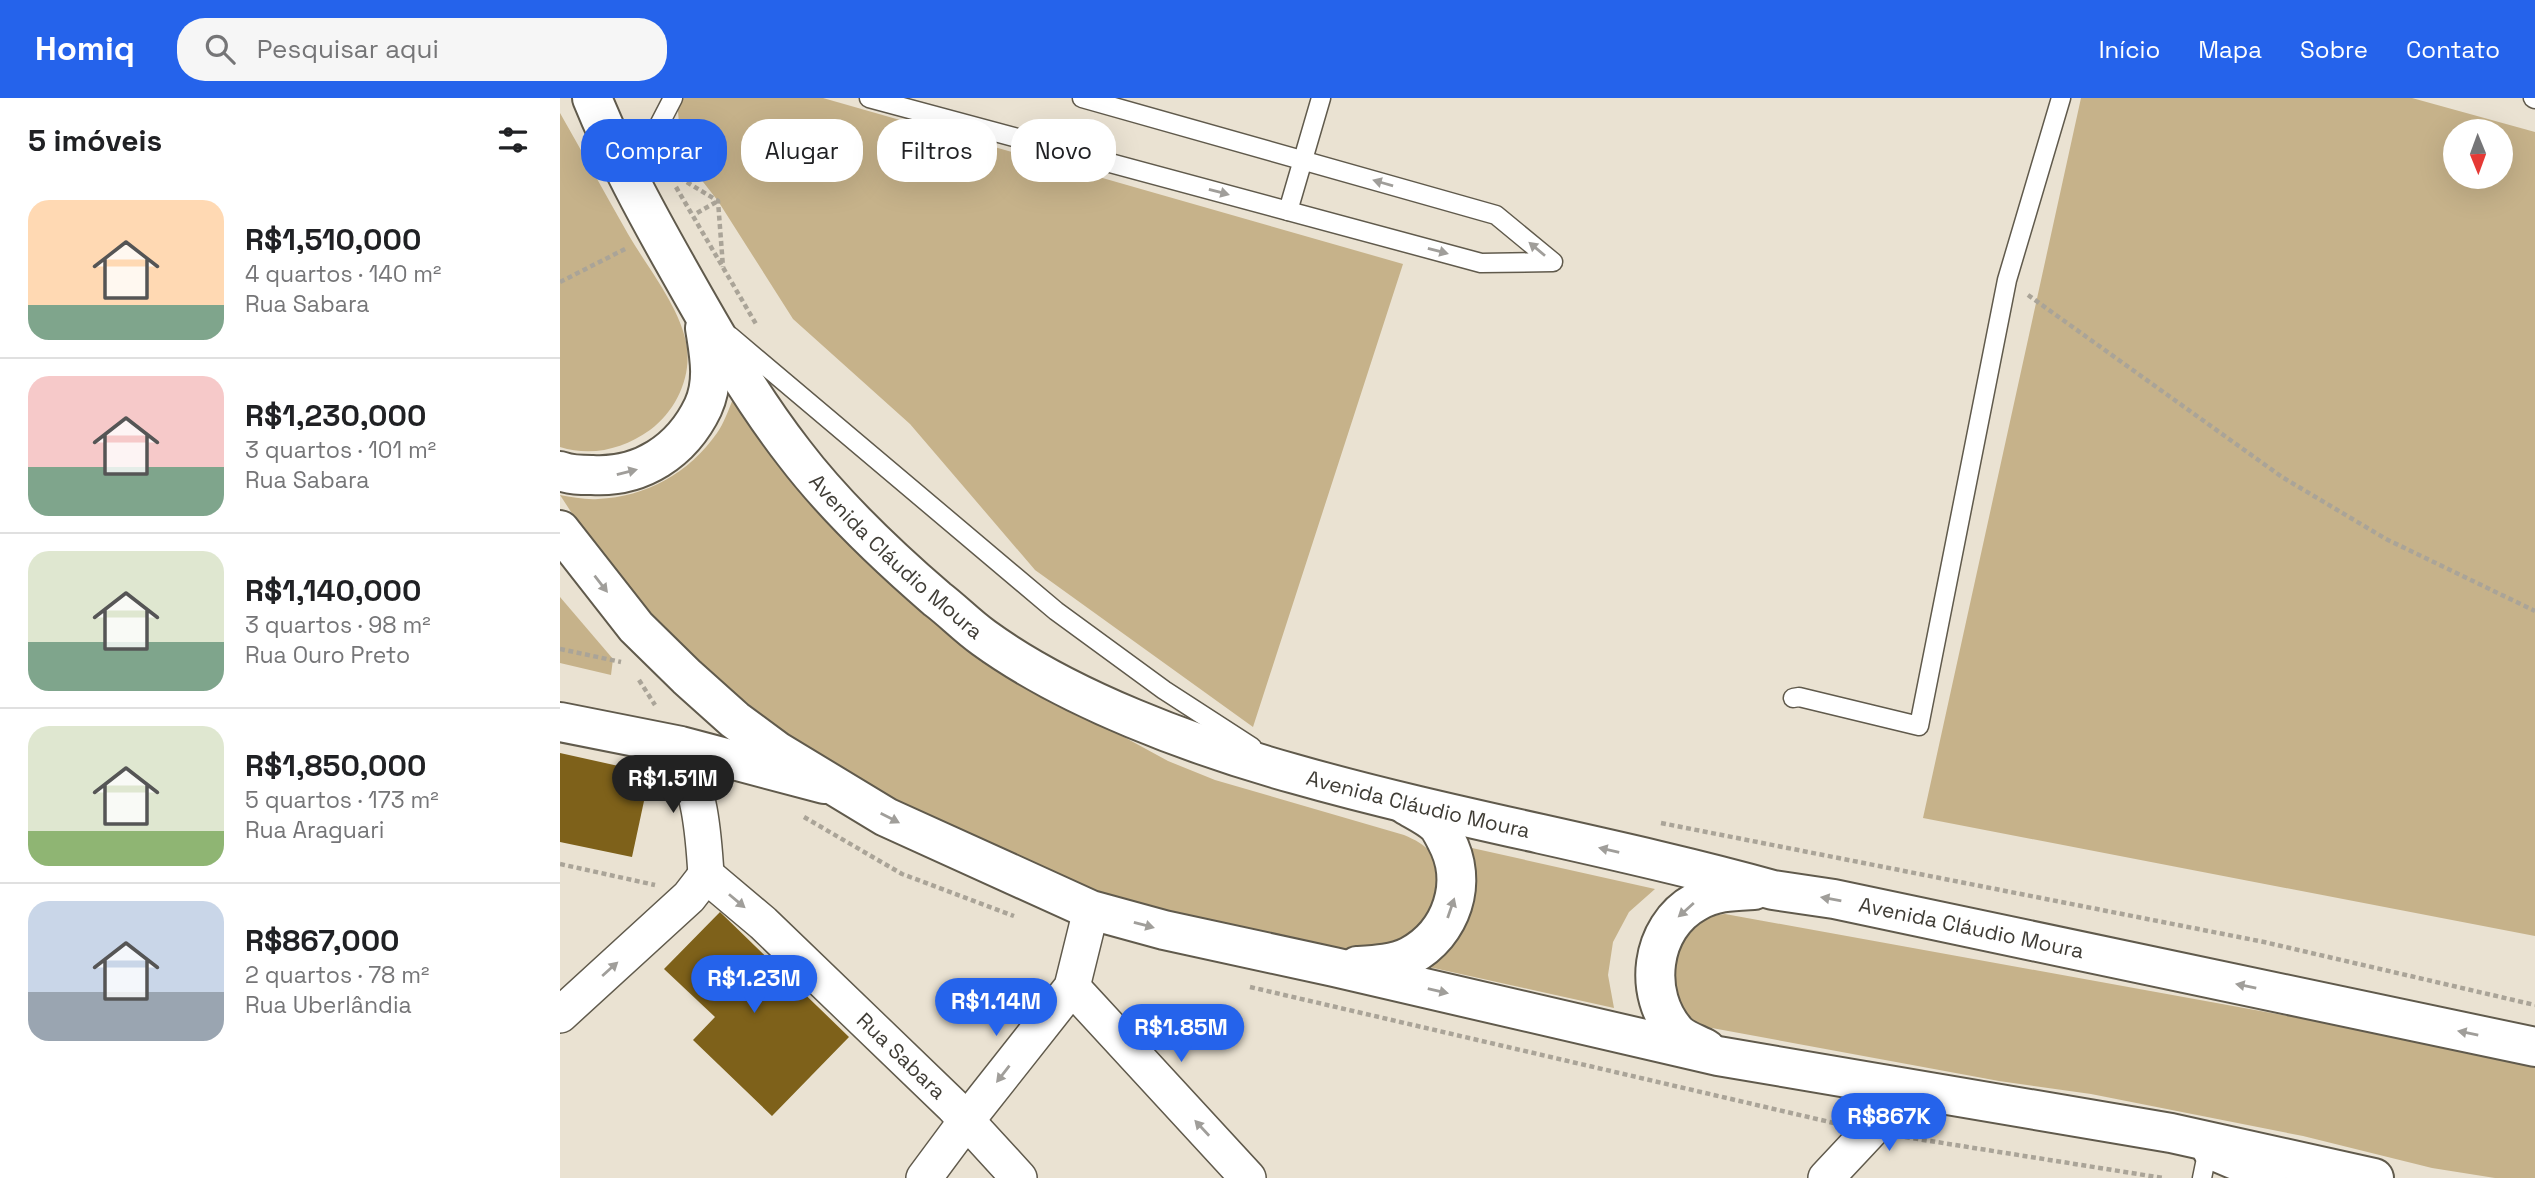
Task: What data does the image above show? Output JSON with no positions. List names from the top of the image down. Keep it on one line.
{"streets":{"main road":["Avenida Cláudio Moura"],"street":["Rua Sabara"]},"one_way":["Rua Sabara"],"north":"bottom","page":{"header":"Homiq","search":"Pesquisar aqui","nav":["Início","Mapa","Sobre","Contato"],"heading":"5 imóveis","chip":["Comprar","Alugar","Filtros","Novo"],"list":[{"name":"R$1,510,000","note":"4 quartos · 140 m² · Rua Sabara"},{"name":"R$1,230,000","note":"3 quartos · 101 m² · Rua Sabara"},{"name":"R$1,140,000","note":"3 quartos · 98 m² · Rua Ouro Preto"},{"name":"R$1,850,000","note":"5 quartos · 173 m² · Rua Araguari"},{"name":"R$867,000","note":"2 quartos · 78 m² · Rua Uberlândia"}],"price":["R$1.51M","R$1.23M","R$1.14M","R$1.85M","R$867K"]}}
